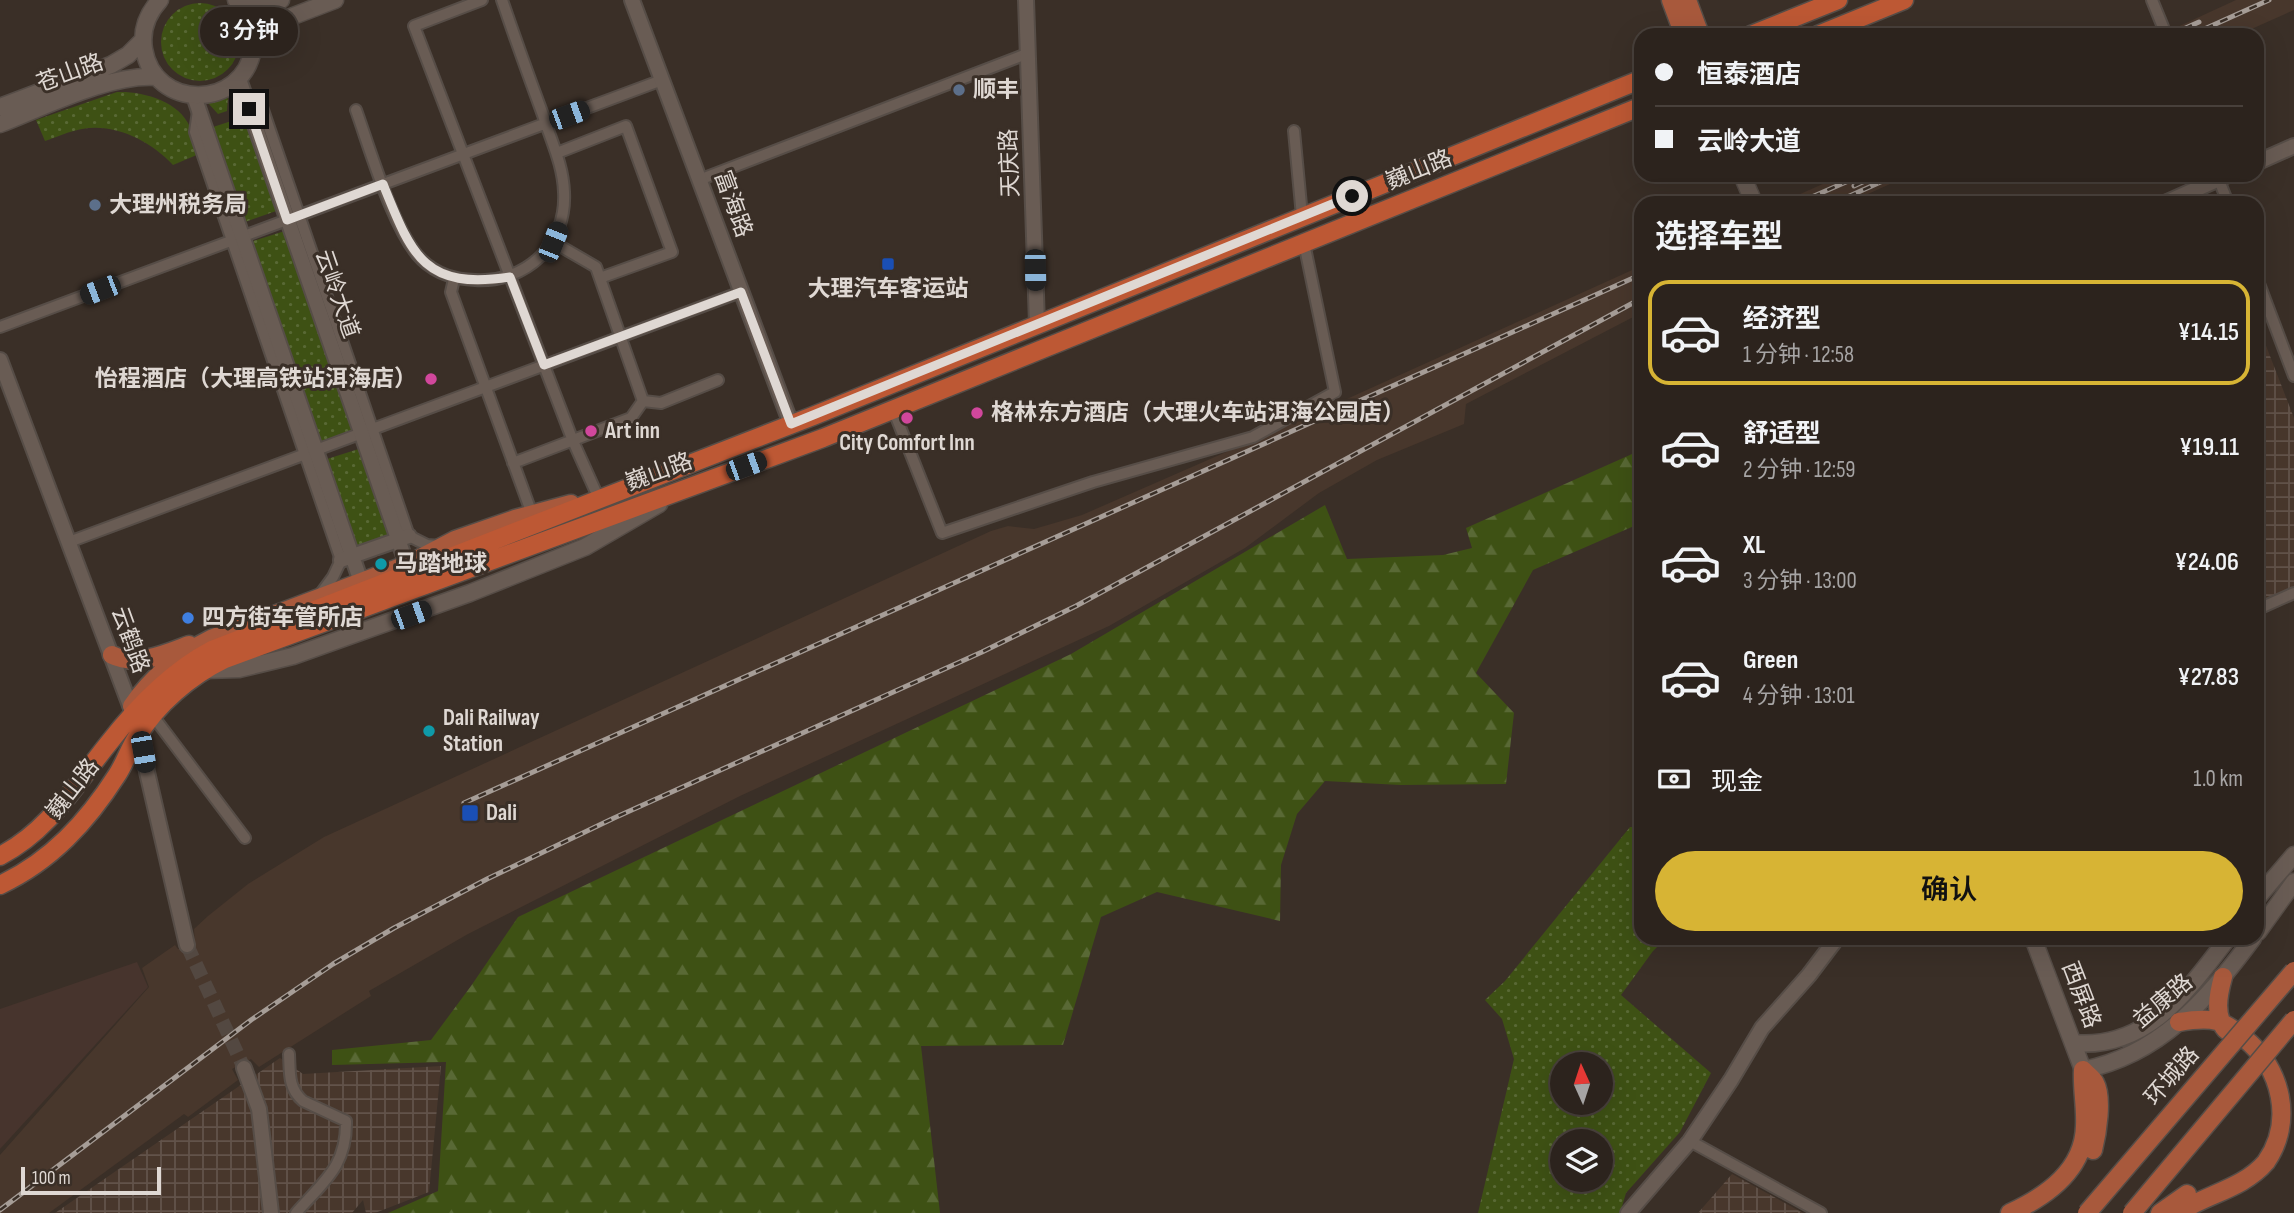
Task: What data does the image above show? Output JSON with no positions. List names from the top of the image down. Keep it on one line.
{"streets":{"highway":["巍山路"],"main road":["苍山路","西屏路","益康路","环城路"],"street":["天庆路","富海路","云岭大道","云鹤路"]},"crossings":[["天庆路","巍山路"],["巍山路","富海路"],["巍山路","云鹤路"],["西屏路","益康路"]],"places":{"other":["顺丰","大理州税务局","怡程酒店（大理高铁站洱海店）","格林东方酒店（大理火车站洱海公园店）","City Comfort Inn","Art inn","马踏地球","四方街车管所店","Dali Railway Station"],"transit":["大理汽车客运站","Dali"]},"scale_bar":"100 m","north":"top","page":{"bubble":"3 分钟","banner":["恒泰酒店","云岭大道"],"heading":"选择车型","list":[{"name":"经济型","note":"1 分钟 · 12:58","value":"¥14.15"},{"name":"舒适型","note":"2 分钟 · 12:59","value":"¥19.11"},{"name":"XL","note":"3 分钟 · 13:00","value":"¥24.06"},{"name":"Green","note":"4 分钟 · 13:01","value":"¥27.83"}],"pay":["现金","1.0 km"],"buttons":"确认","scale":"100 m"}}
